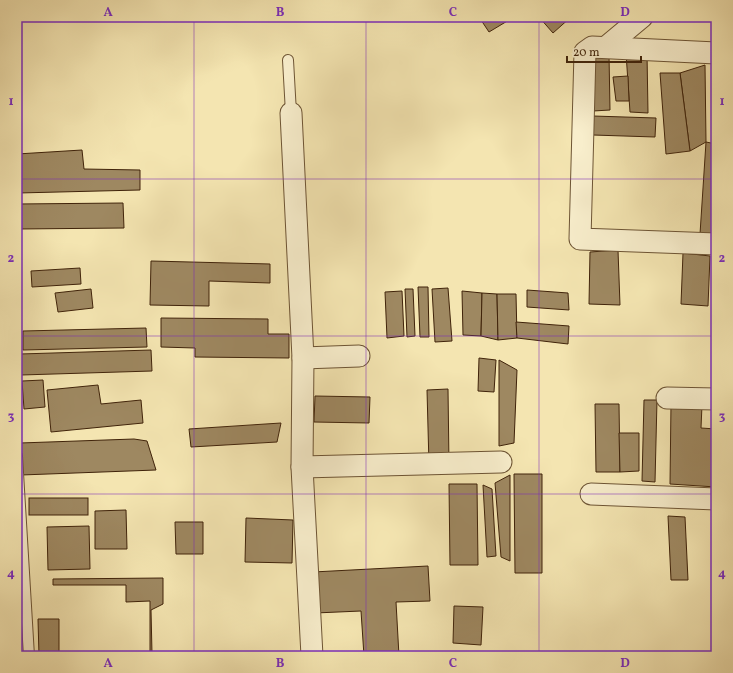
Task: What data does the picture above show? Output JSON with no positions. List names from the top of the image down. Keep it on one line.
{"scale_bar":"20 m","grid":{"columns":["A","B","C","D"],"rows":["1","2","3","4"]}}
